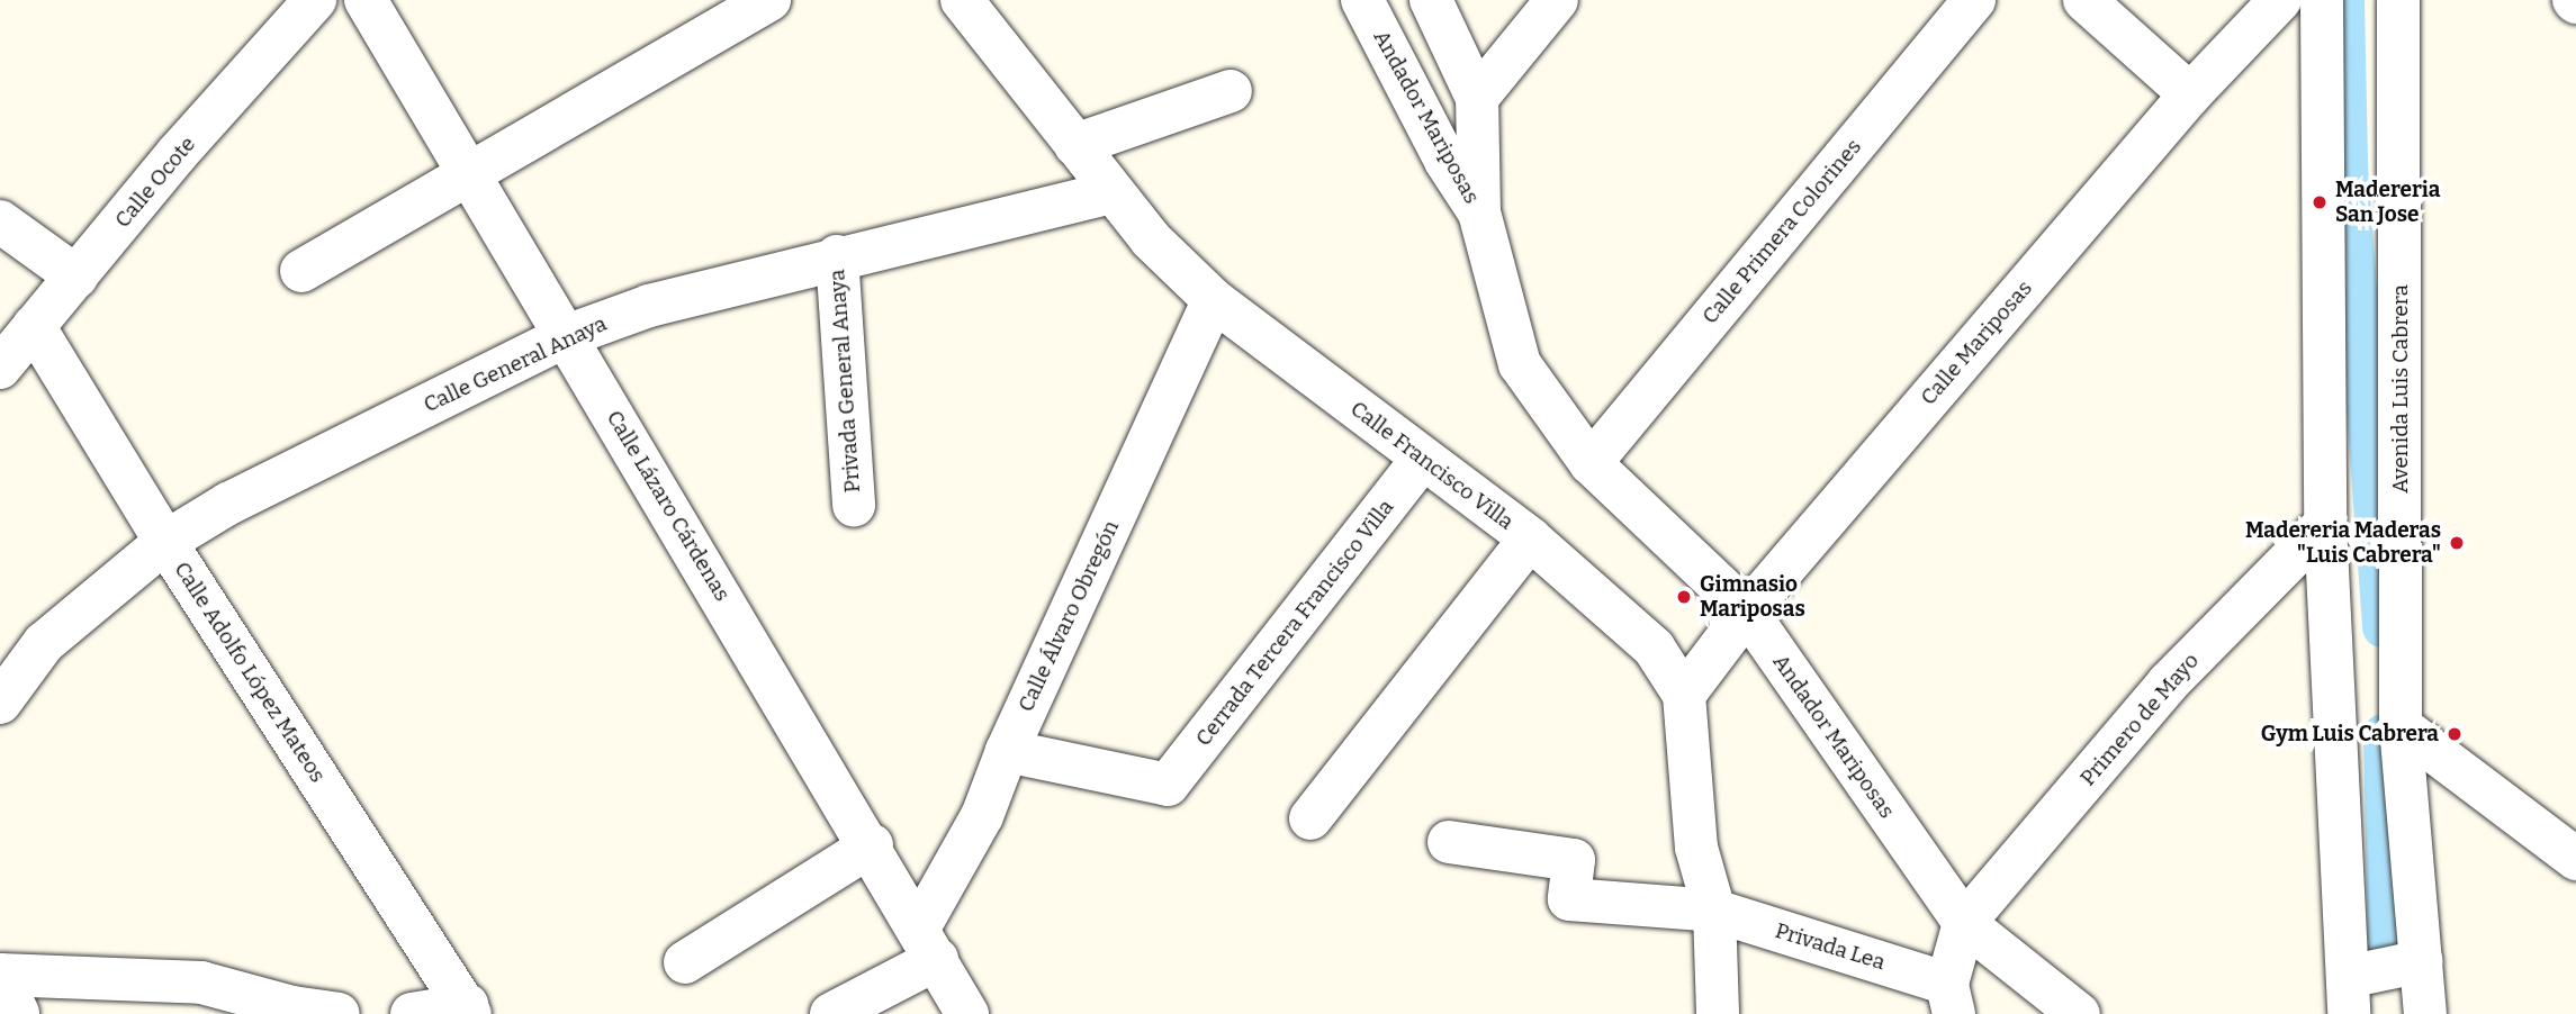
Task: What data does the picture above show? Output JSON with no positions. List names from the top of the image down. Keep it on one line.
{"streets":{"street":["Andador Mariposas","Calle Ocote","Calle Primera Colorines","Calle Mariposas","Calle General Anaya","Privada General Anaya","Avenida Luis Cabrera","Calle Francisco Villa","Calle Lázaro Cárdenas","Calle Álvaro Obregón","Cerrada Tercera Francisco Villa","Calle Adolfo López Mateos","Primero de Mayo","Privada Lea"]},"crossings":[["Andador Mariposas","Calle Primera Colorines"],["Andador Mariposas","Calle Mariposas"],["Andador Mariposas","Primero de Mayo"],["Calle Ocote","Calle Adolfo López Mateos"],["Calle Mariposas","Calle Francisco Villa"],["Calle General Anaya","Privada General Anaya"],["Calle General Anaya","Calle Francisco Villa"],["Calle General Anaya","Calle Lázaro Cárdenas"],["Calle General Anaya","Calle Adolfo López Mateos"],["Calle Francisco Villa","Calle Álvaro Obregón"],["Calle Francisco Villa","Cerrada Tercera Francisco Villa"],["Calle Francisco Villa","Privada Lea"],["Calle Lázaro Cárdenas","Calle Álvaro Obregón"],["Calle Álvaro Obregón","Cerrada Tercera Francisco Villa"]],"places":["Madereria San Jose","Madereria Maderas \"Luis Cabrera\"","Gimnasio Mariposas","Gym Luis Cabrera"]}
